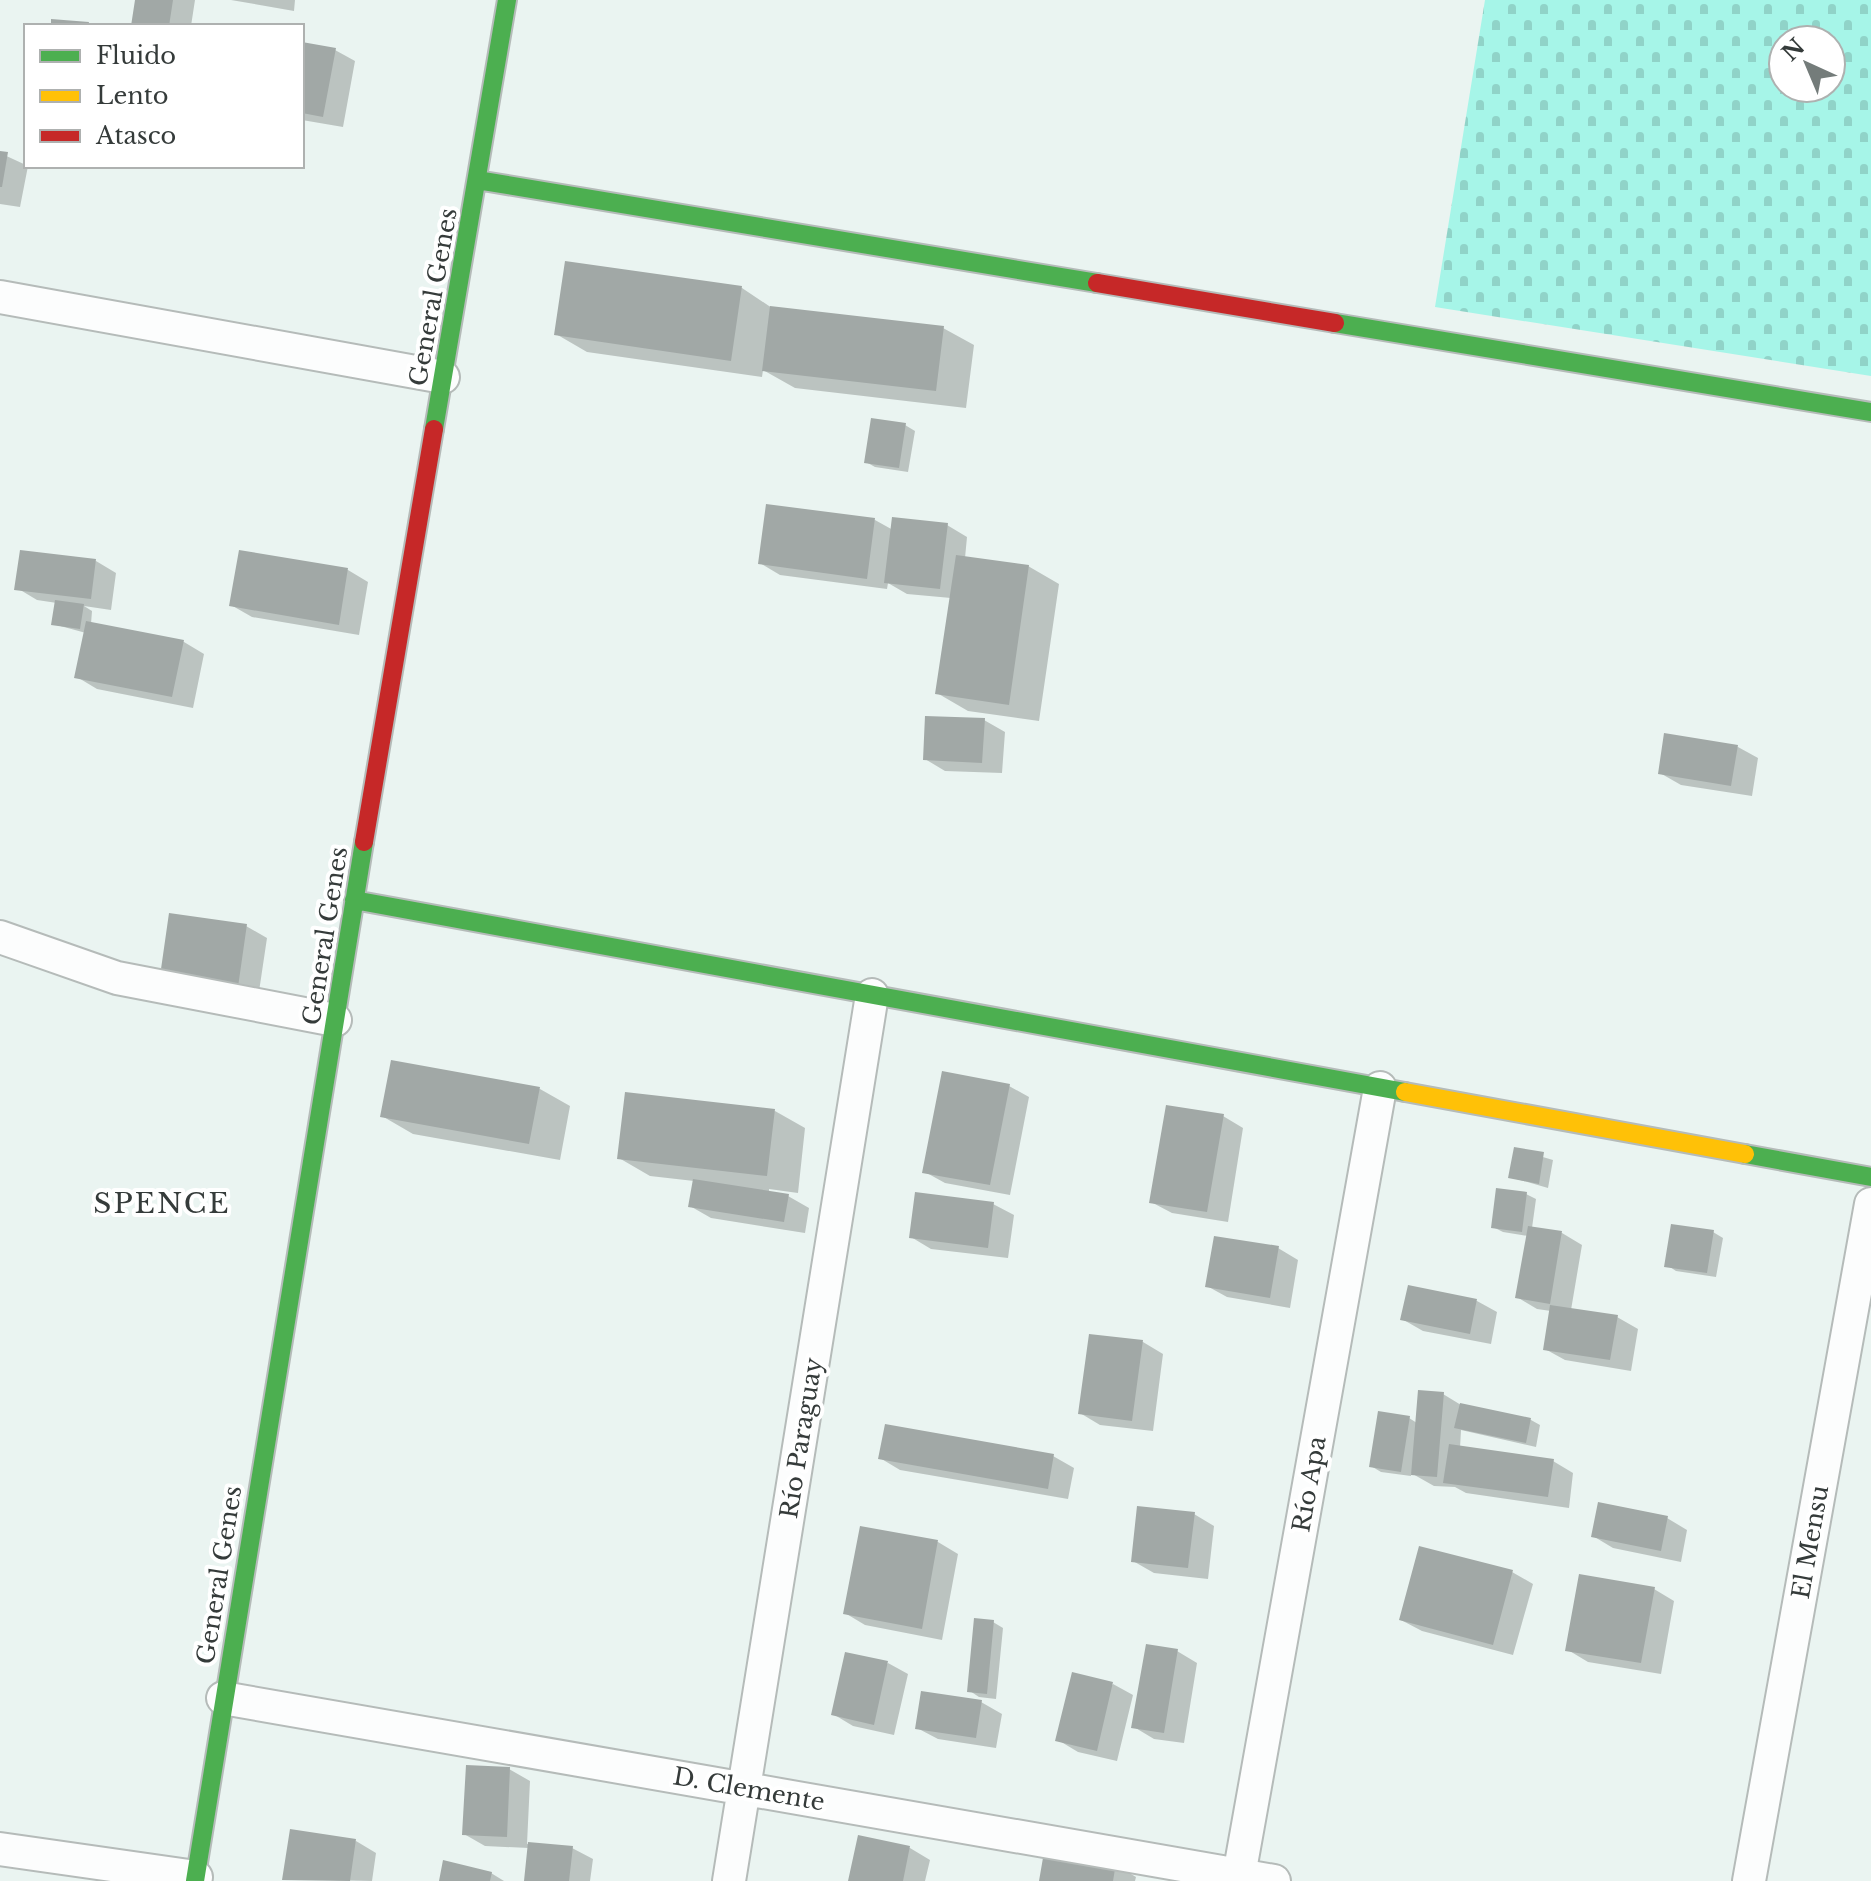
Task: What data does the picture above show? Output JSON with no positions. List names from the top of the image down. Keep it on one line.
{"streets":{"street":["General Genes","Río Paraguay","Río Apa","El Mensu","D. Clemente"]},"crossings":[["General Genes","D. Clemente"],["Río Paraguay","D. Clemente"],["Río Apa","D. Clemente"]],"districts":["SPENCE"],"legend":["Fluido","Lento","Atasco"],"north":"top left"}
